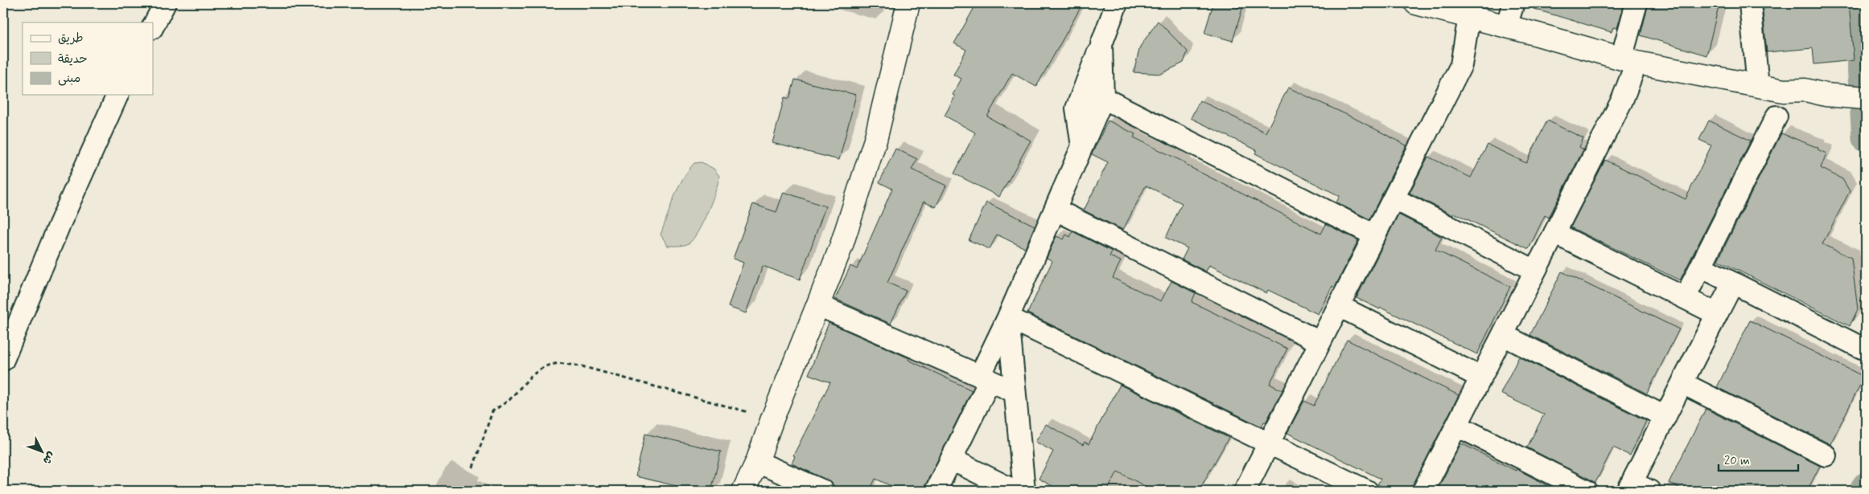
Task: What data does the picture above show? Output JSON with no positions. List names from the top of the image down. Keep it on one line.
{"legend":["طريق","حديقة","مبنى"],"scale_bar":"20 m","north":"bottom right"}
